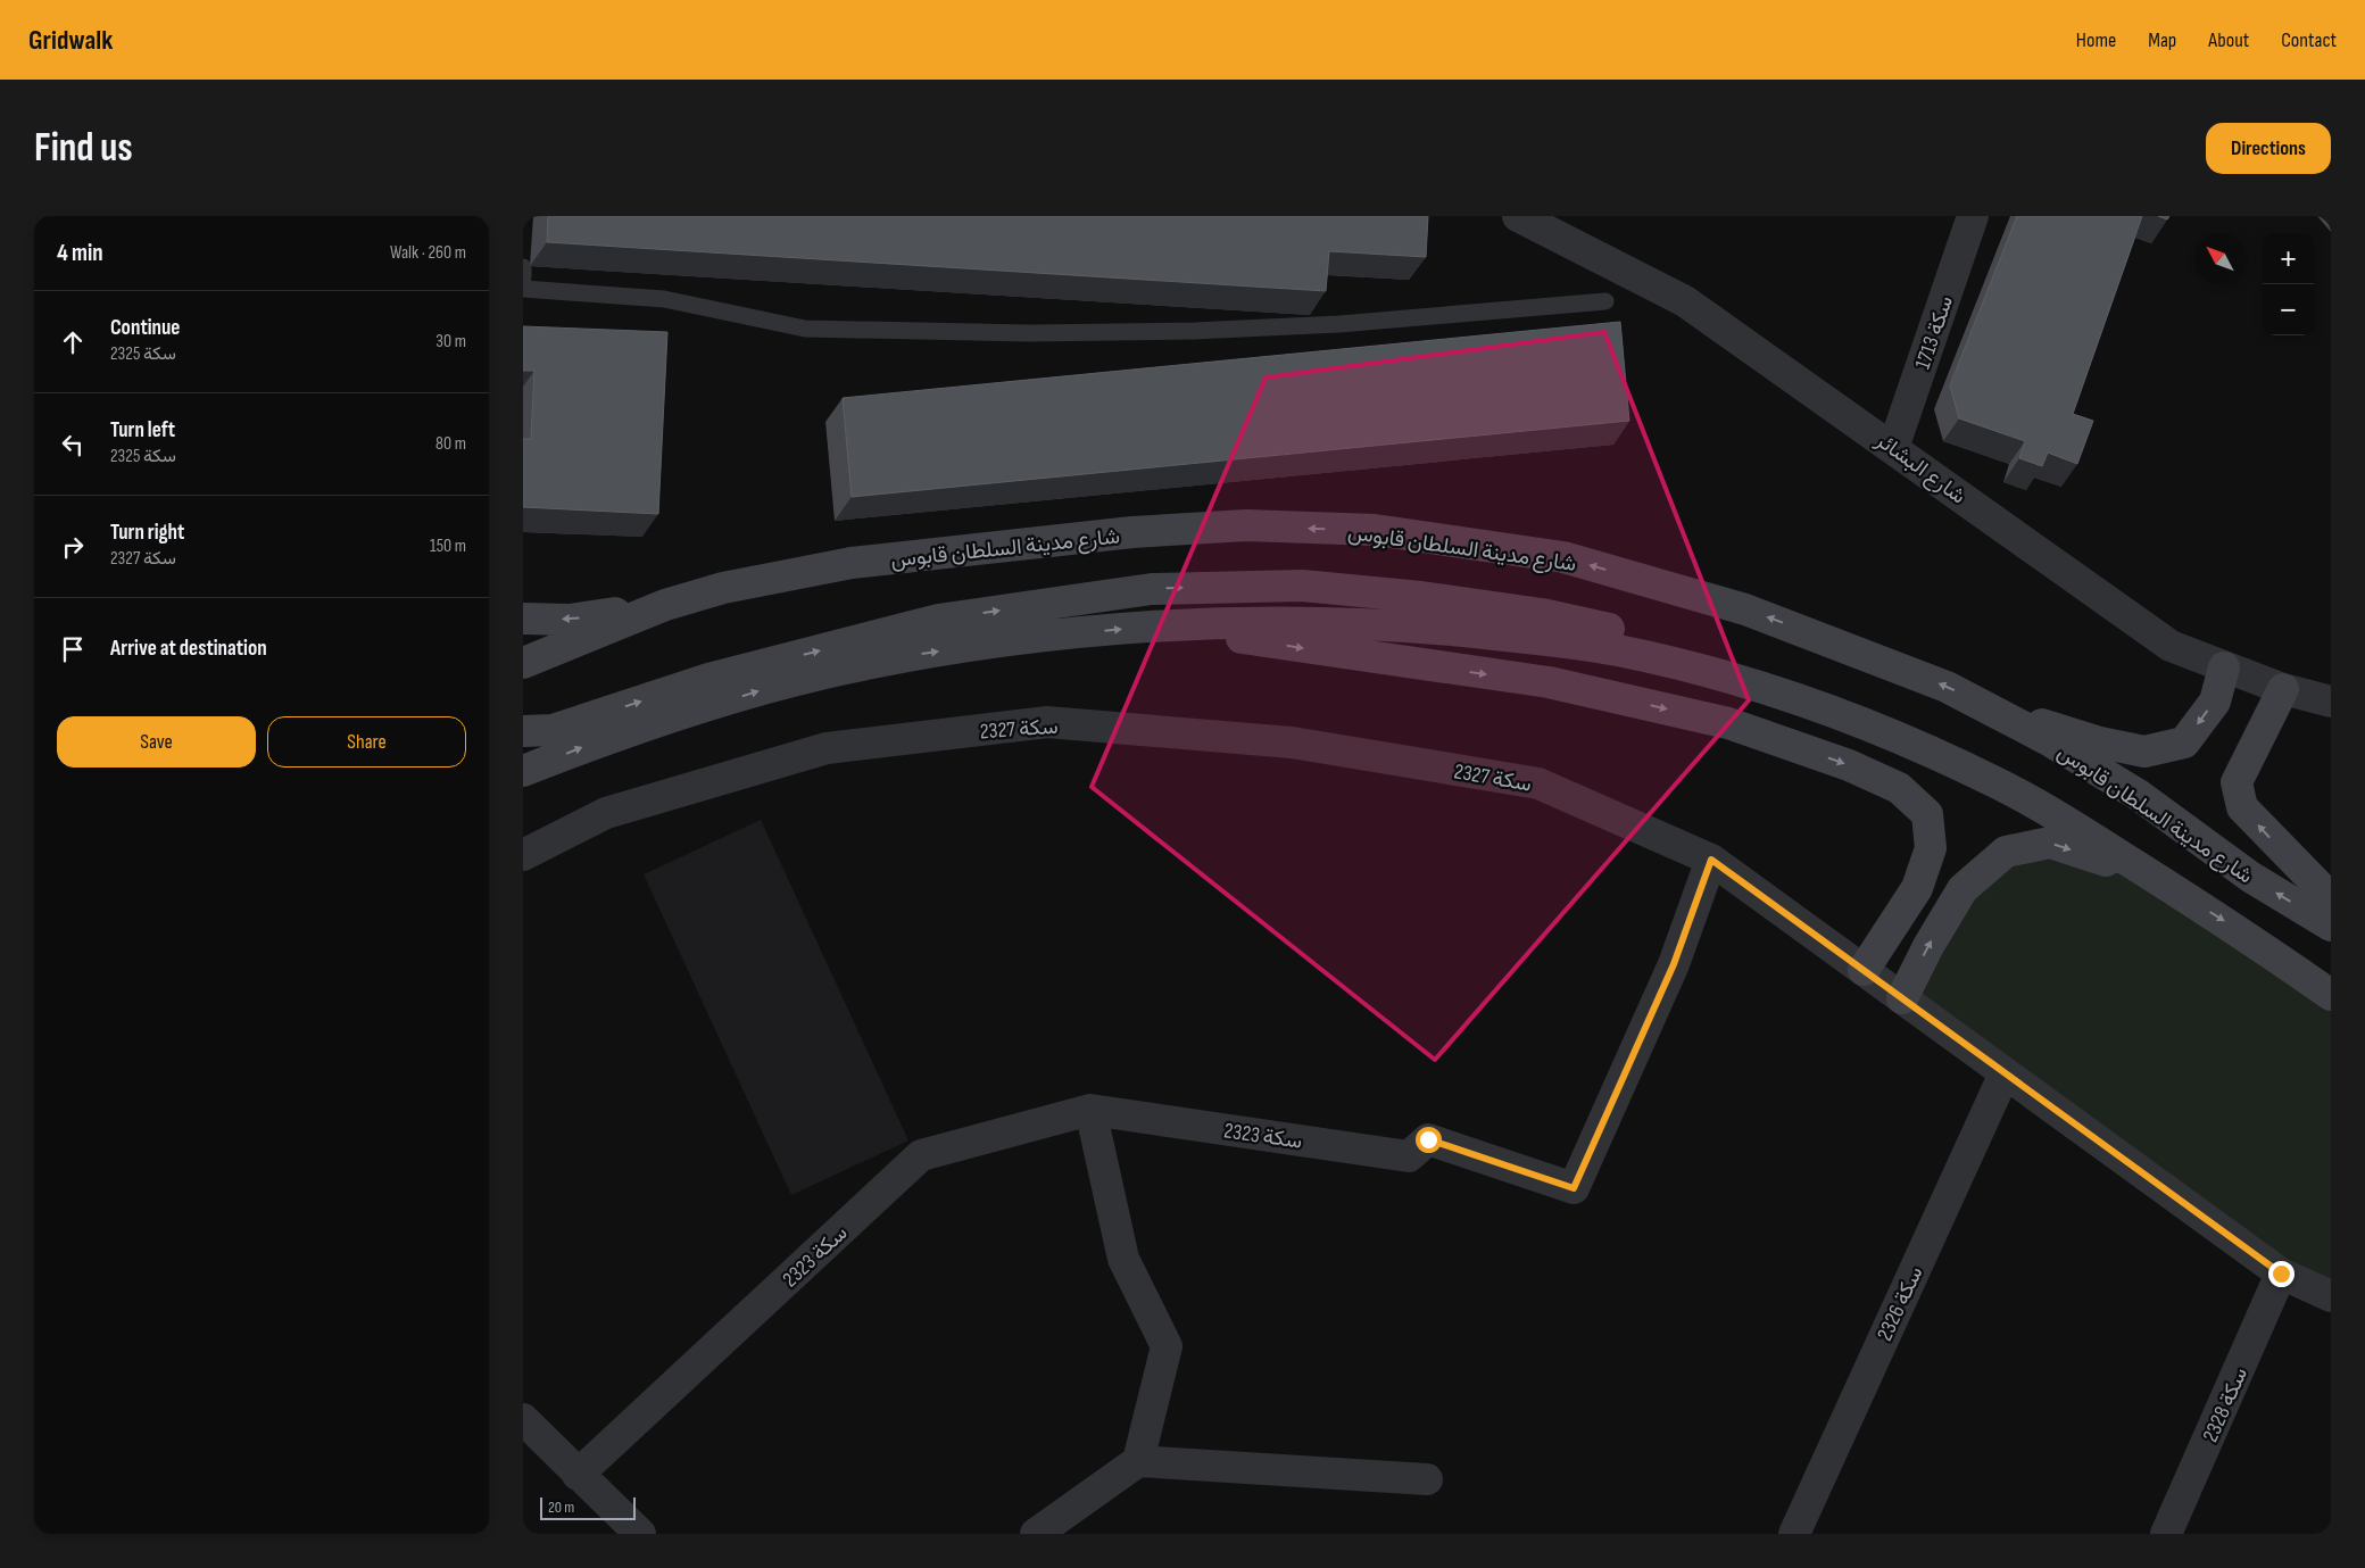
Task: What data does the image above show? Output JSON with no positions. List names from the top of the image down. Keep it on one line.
{"streets":{"main road":["شارع مدينة السلطان قابوس"],"street":["سكة 1713","شارع البشائر","سكة 2327","سكة 2323","سكة 2326","سكة 2328"]},"crossings":[["سكة 1713","شارع البشائر"],["سكة 2327","سكة 2323"],["سكة 2327","سكة 2326"],["سكة 2327","سكة 2328"]],"scale_bar":"20 m","north":"top left","page":{"header":"Gridwalk","nav":["Home","Map","About","Contact"],"buttons":["Directions",["Save","Share"]],"title":"Find us","heading":["4 min","Walk · 260 m"],"map_buttons":["+","−"],"list":[["Continue","سكة 2325","30 m"],["Turn left","سكة 2325","80 m"],["Turn right","سكة 2327","150 m"],"Arrive at destination"],"scale":"20 m"}}
